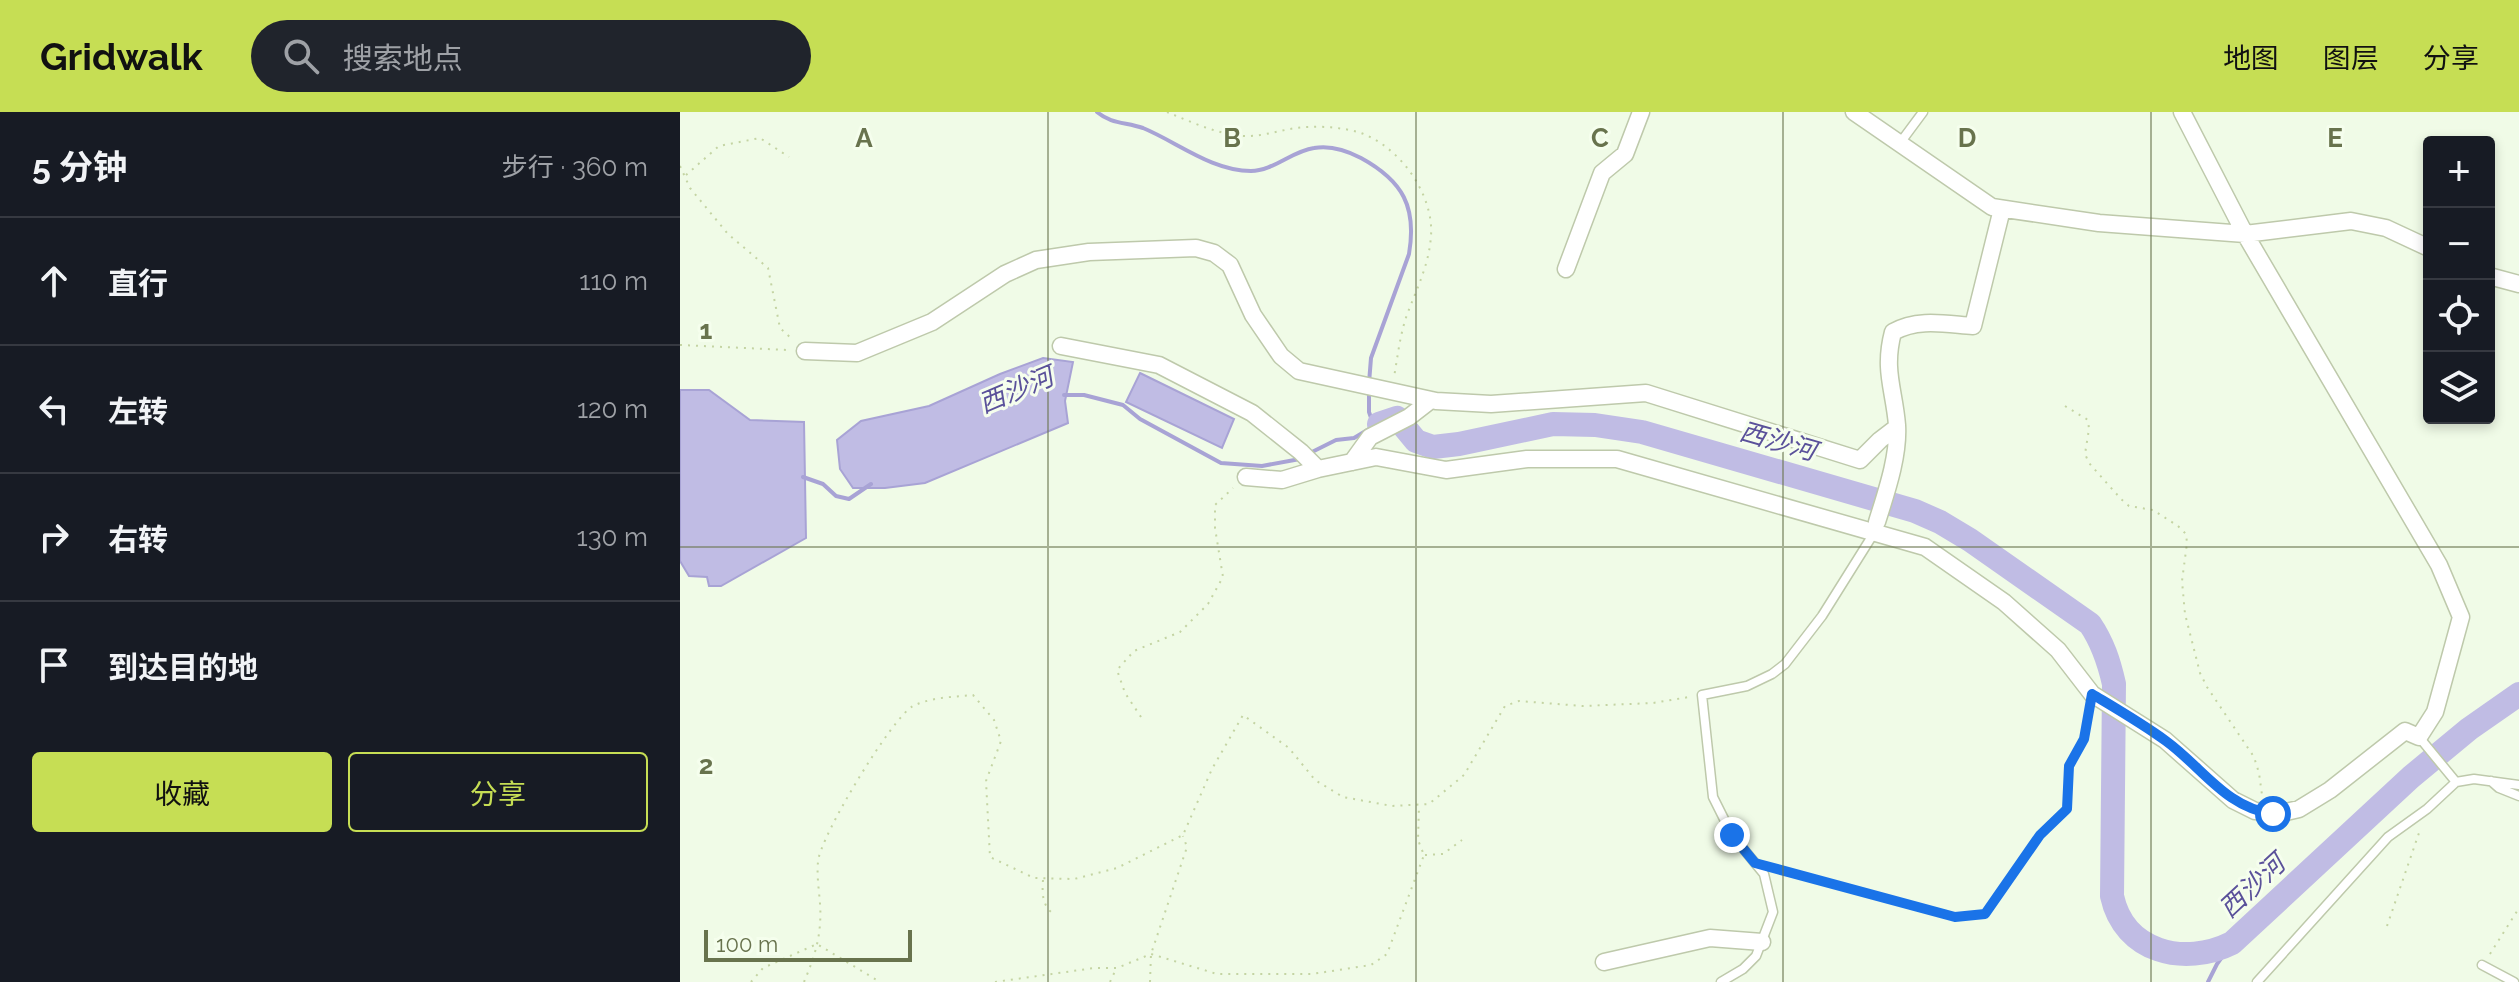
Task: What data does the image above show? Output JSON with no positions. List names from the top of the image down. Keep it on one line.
{"water":["西沙河"],"scale_bar":"100 m","page":{"header":"Gridwalk","search":"搜索地点","nav":["地图","图层","分享"],"heading":["5 分钟","步行 · 360 m"],"map_buttons":["+","−"],"list":[["直行","110 m"],["左转","120 m"],["右转","130 m"],"到达目的地"],"buttons":["收藏","分享"],"scale":"100 m"},"grid":{"columns":["A","B","C","D","E"],"rows":["1","2"]}}
